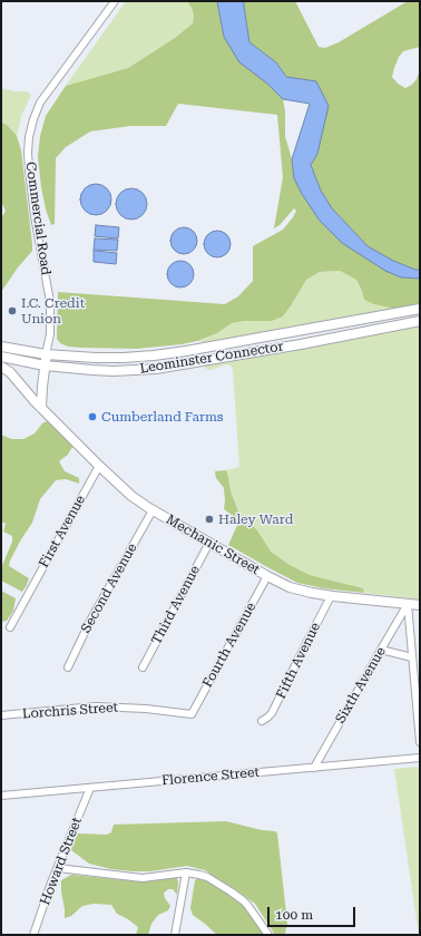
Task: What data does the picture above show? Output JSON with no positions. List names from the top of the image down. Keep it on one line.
{"streets":{"main road":["Leominster Connector","Mechanic Street"],"street":["Commercial Road","First Avenue","Second Avenue","Third Avenue","Fourth Avenue","Fifth Avenue","Sixth Avenue","Lorchris Street","Florence Street","Howard Street"]},"crossings":[["Commercial Road","Leominster Connector"],["First Avenue","Mechanic Street"],["Mechanic Street","Second Avenue"],["Mechanic Street","Third Avenue"],["Mechanic Street","Fourth Avenue"],["Mechanic Street","Fifth Avenue"],["Mechanic Street","Sixth Avenue"],["Fourth Avenue","Lorchris Street"],["Sixth Avenue","Florence Street"],["Florence Street","Howard Street"]],"places":["I.C. Credit Union","Cumberland Farms","Haley Ward"],"scale_bar":"100 m"}
